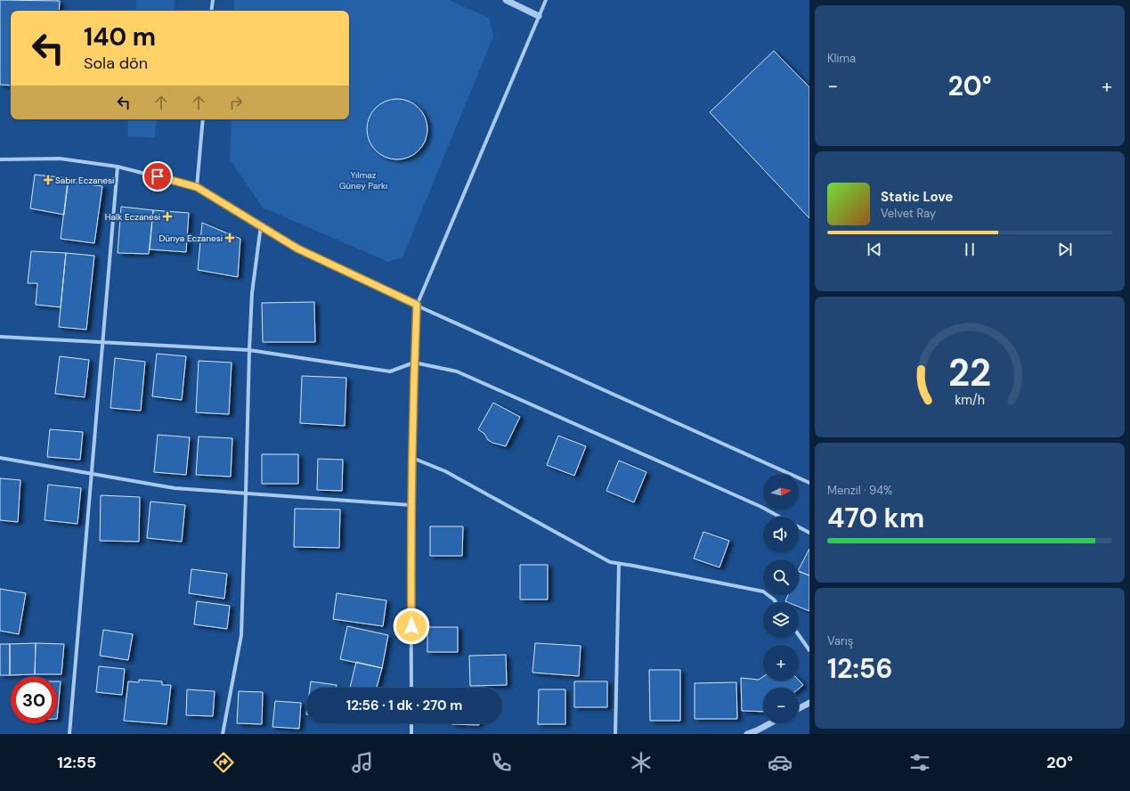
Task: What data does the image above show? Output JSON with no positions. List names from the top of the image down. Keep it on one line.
{"parks":["Yılmaz Güney Parkı"],"places":{"health":["Sabır Eczanesi","Halk Eczanesi","Dünya Eczanesi"]},"north":"right","page":{"tile":["Klima",["Menzil · 94%","470 km"],["Varış","12:56"]],"turn":["140 m","Sola dön"],"heat":["−","20°","+"],"song":["Static Love","Velvet Ray"],"map_buttons":["+","−"],"limit":"30","trip":"12:56 · 1 dk · 270 m","tabs":["12:55","20°"],"gauge":["22","km/h"]}}
